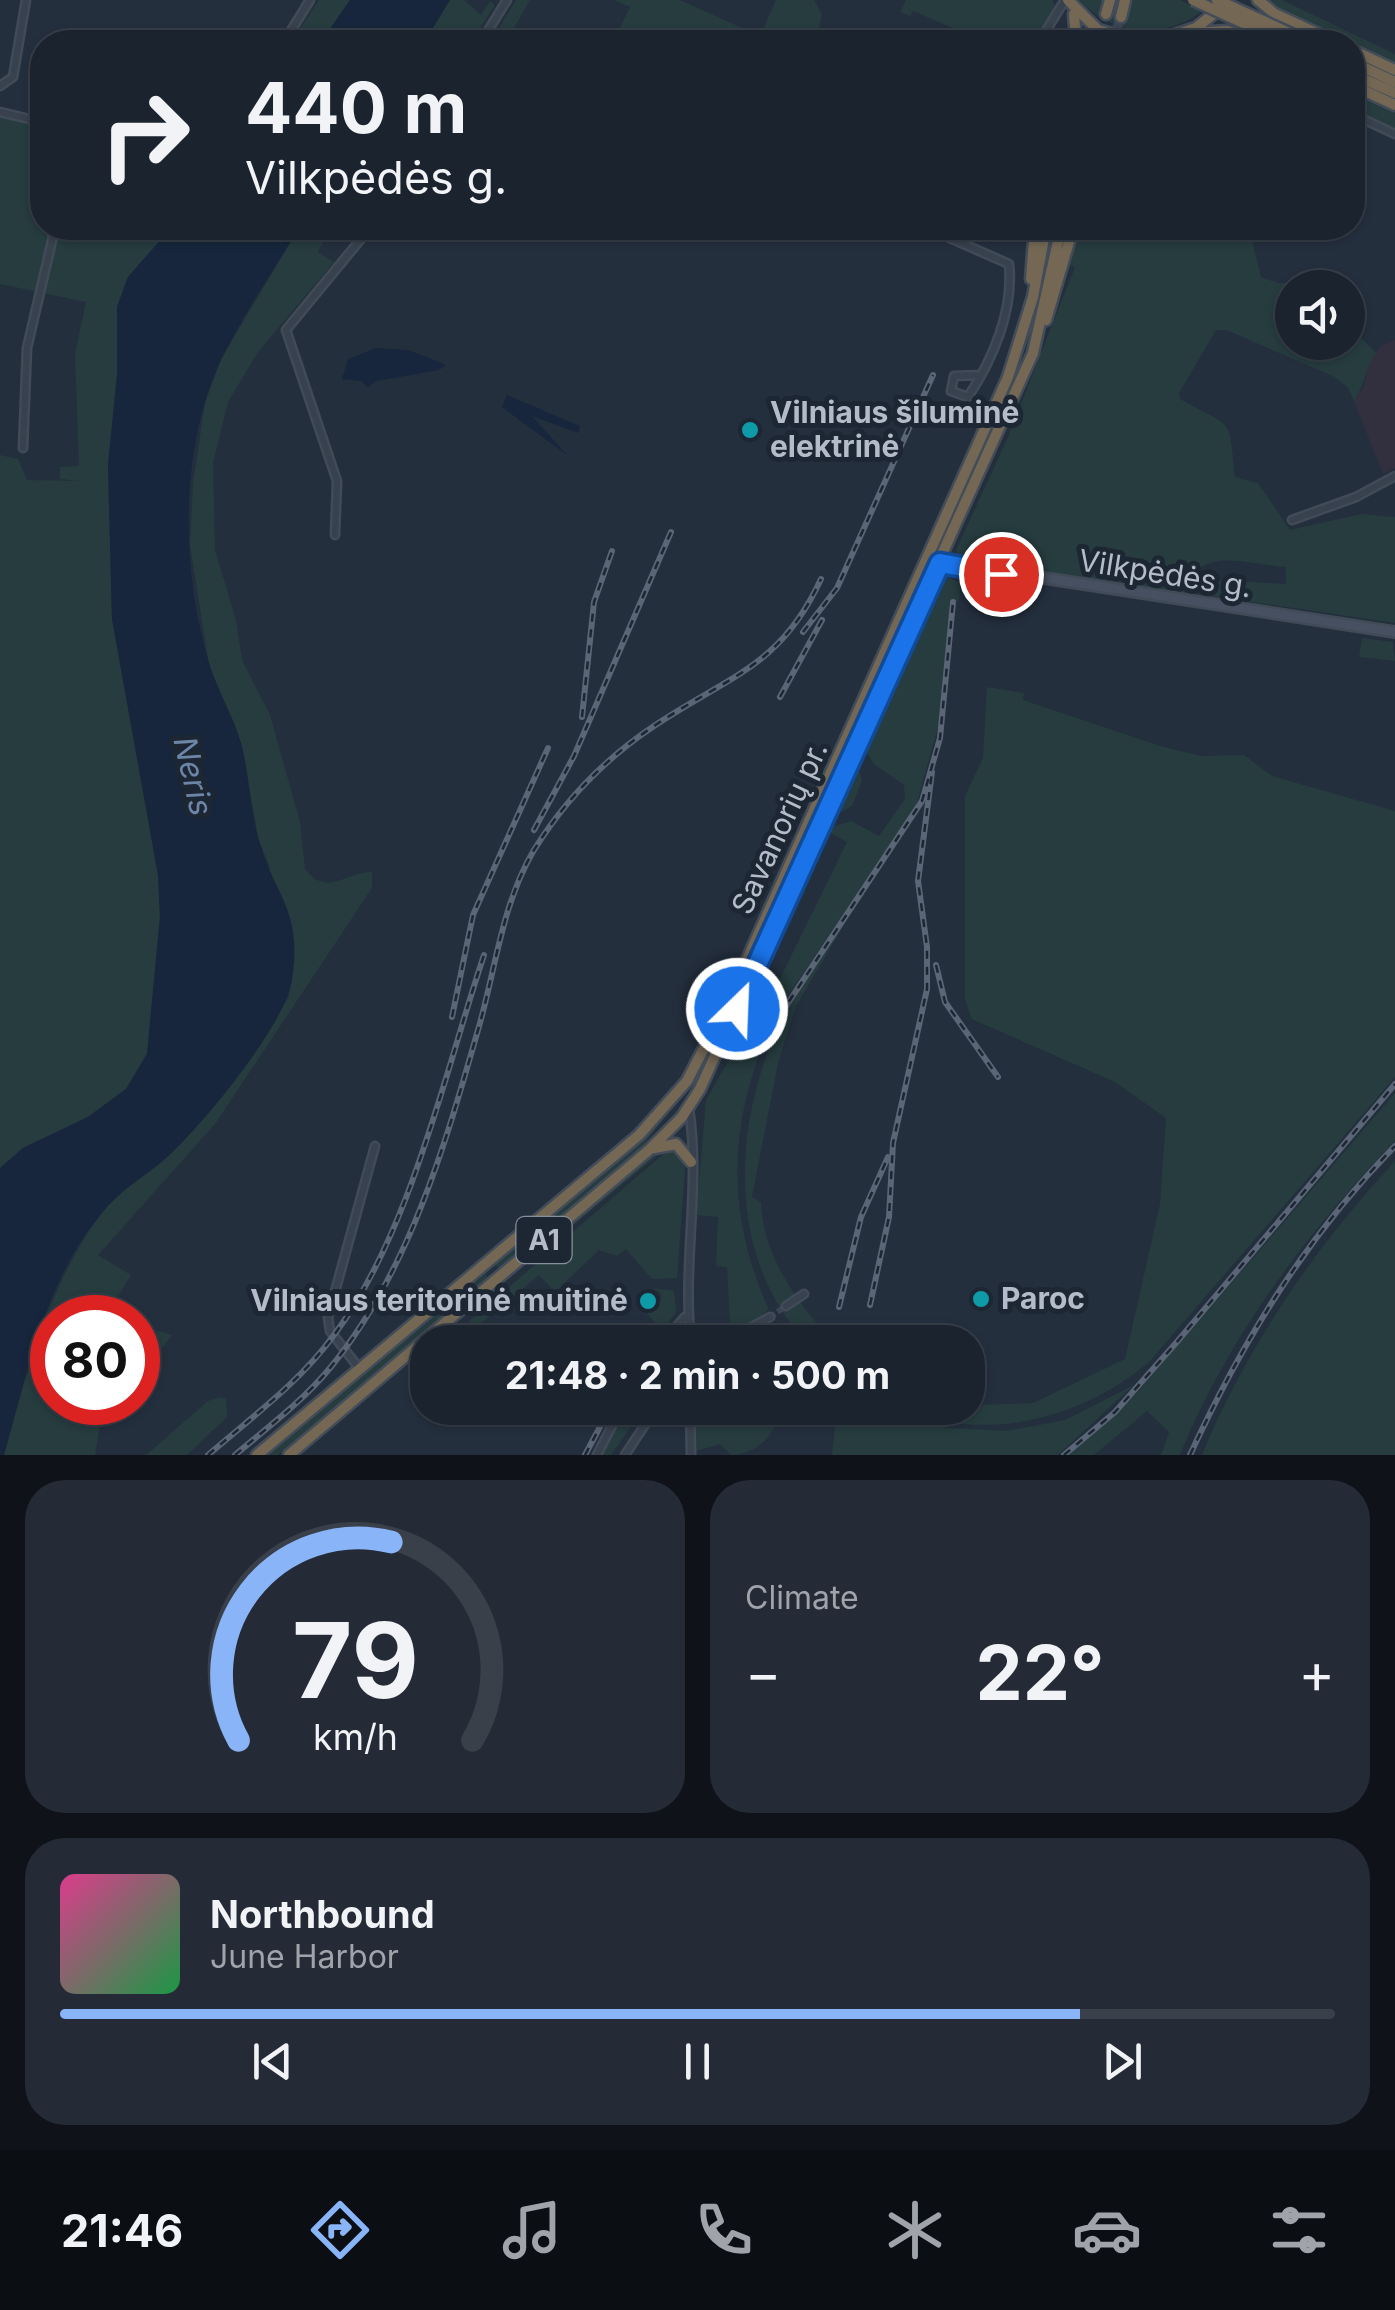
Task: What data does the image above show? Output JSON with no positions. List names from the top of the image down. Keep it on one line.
{"streets":{"highway":["Savanorių pr.","A1"],"main road":["Vilkpėdės g."]},"crossings":[["Vilkpėdės g.","Savanorių pr."]],"water":["Neris"],"places":["Vilniaus šiluminė elektrinė","Paroc","Vilniaus teritorinė muitinė"],"page":{"turn":["440 m","Vilkpėdės g."],"limit":"80","trip":"21:48 · 2 min · 500 m","tile":"Climate","heat":["−","22°","+"],"song":["Northbound","June Harbor"],"tabs":"21:46","gauge":["79","km/h"]}}
